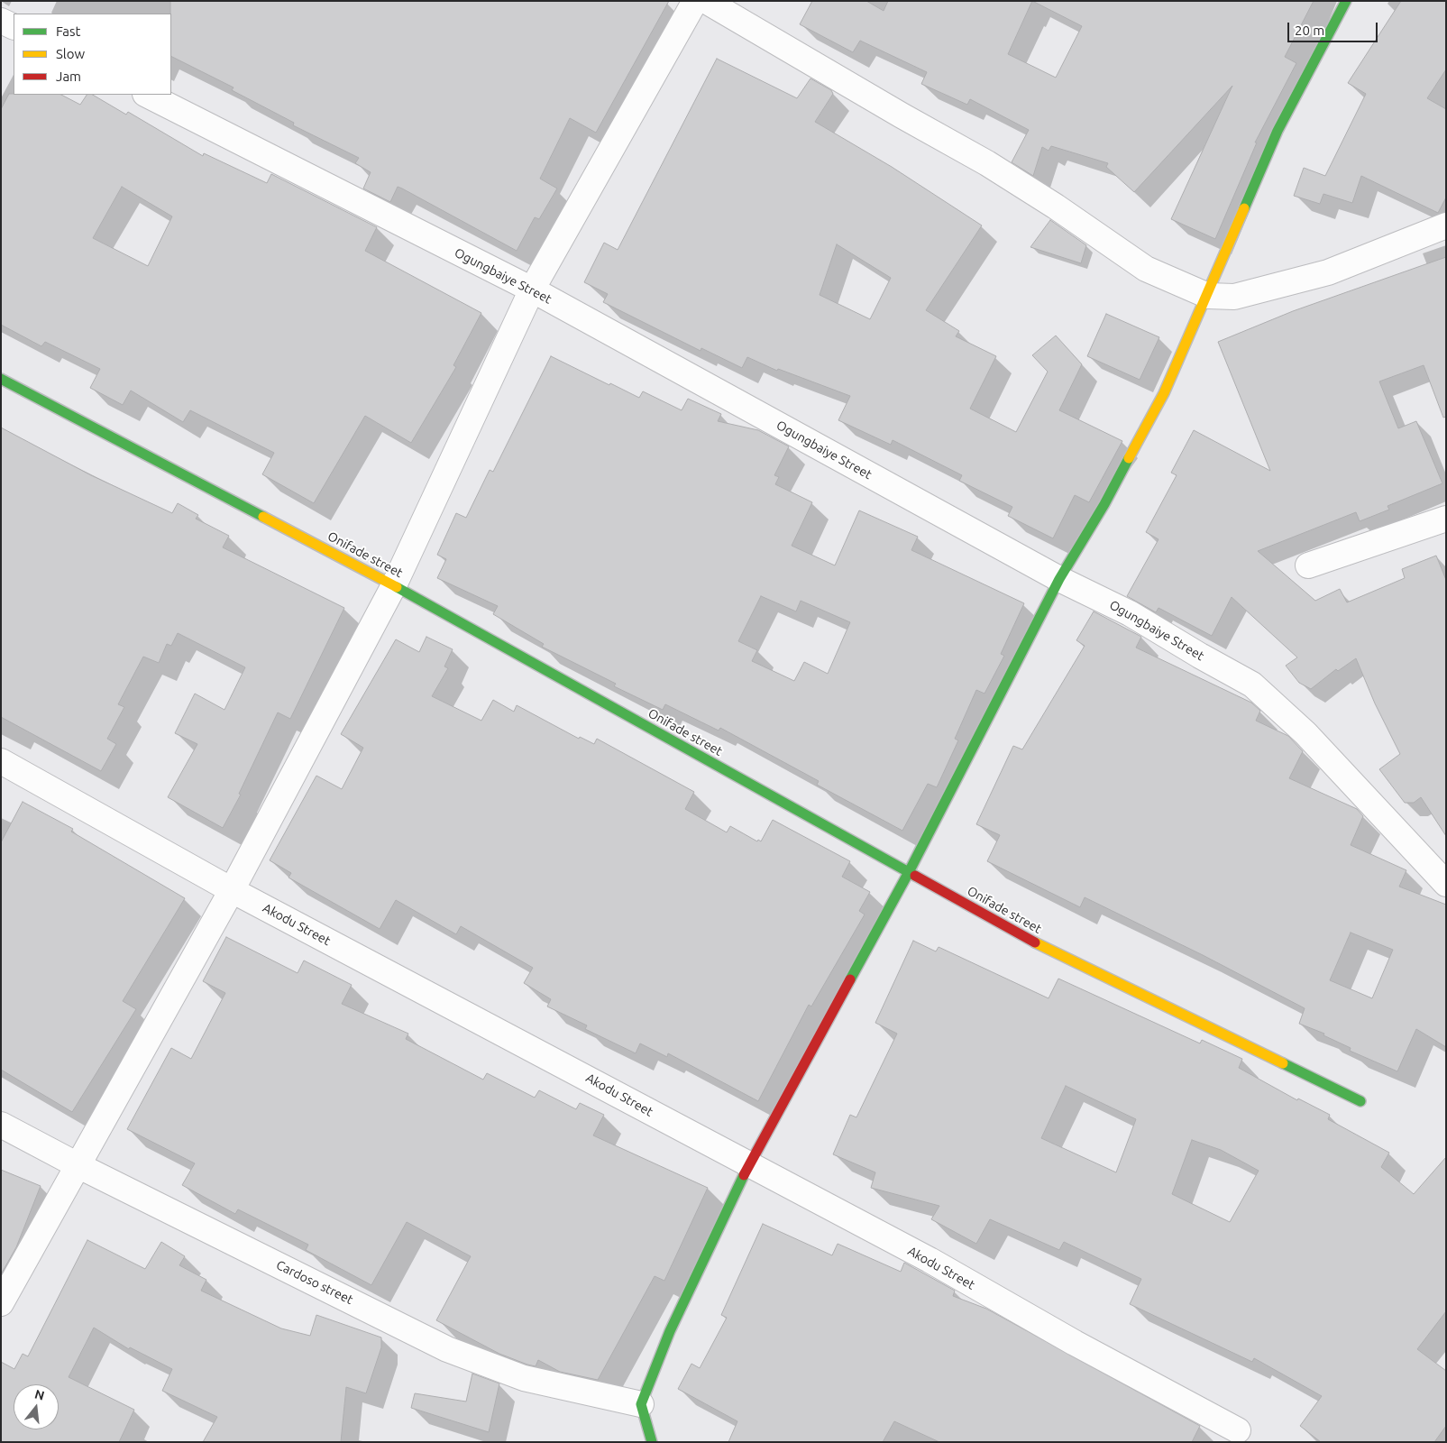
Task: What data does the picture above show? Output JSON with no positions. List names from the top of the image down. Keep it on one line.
{"streets":{"street":["Ogungbaiye Street","Onifade street","Akodu Street","Cardoso street"]},"legend":["Fast","Slow","Jam"],"scale_bar":"20 m","north":"top"}
